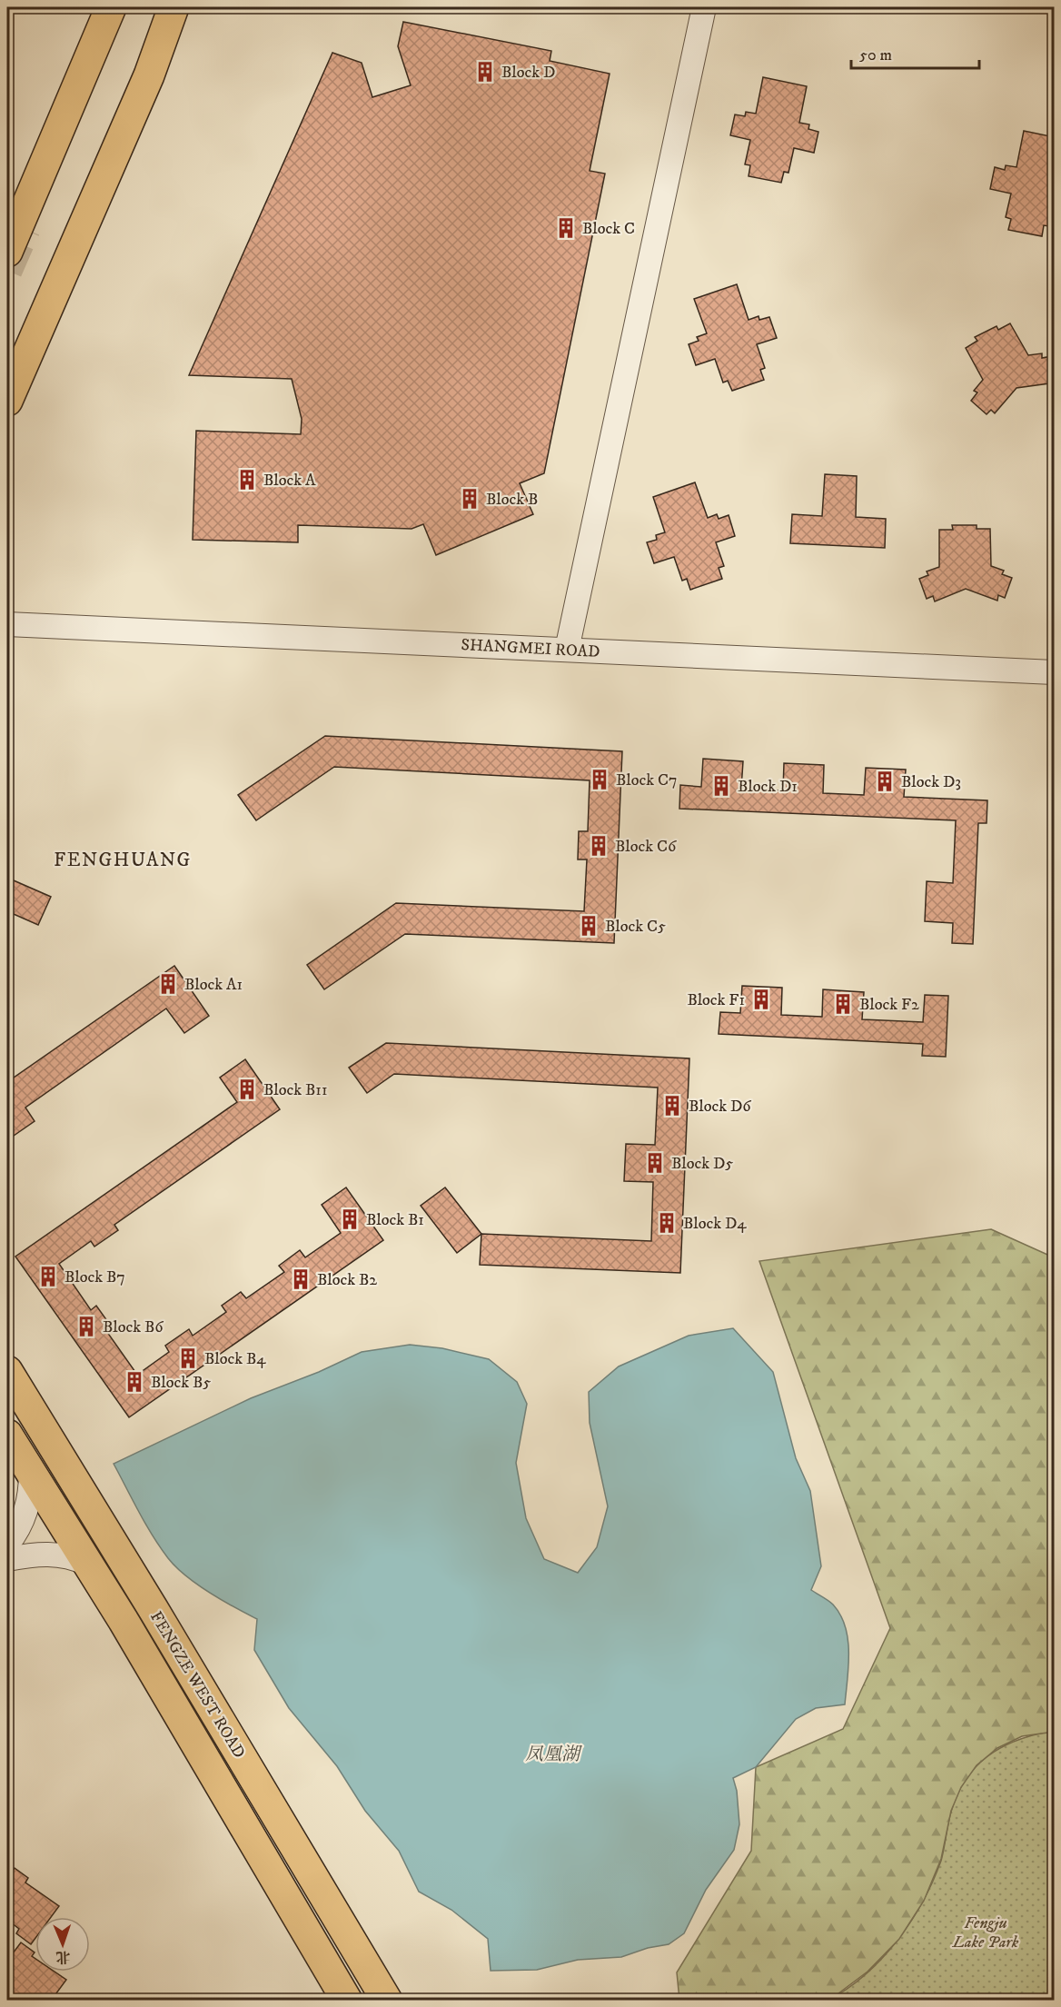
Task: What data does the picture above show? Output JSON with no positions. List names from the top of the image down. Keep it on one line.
{"streets":{"main road":["FENGZE WEST ROAD"],"street":["SHANGMEI ROAD"]},"districts":["FENGHUANG"],"water":["凤凰湖"],"parks":["Fengju Lake Park"],"places":{"building":["Block D","Block C","Block A","Block B","Block C7","Block D3","Block D1","Block C6","Block C5","Block A1","Block F1","Block F2","Block B11","Block D6","Block D5","Block B1","Block D4","Block B7","Block B2","Block B6","Block B4","Block B5"]},"scale_bar":"50 m","north":"bottom"}
